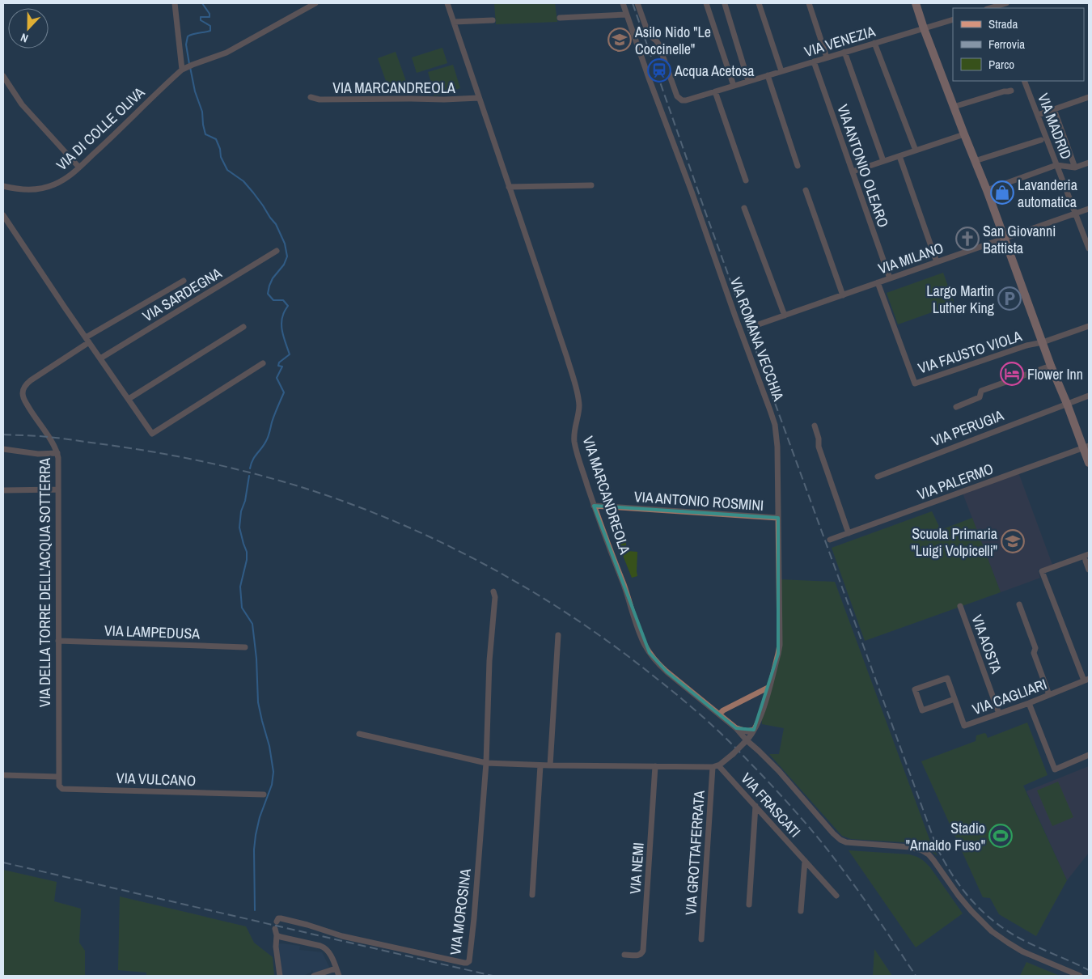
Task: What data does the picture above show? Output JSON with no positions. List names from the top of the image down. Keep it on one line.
{"streets":{"street":["VIA VENEZIA","VIA MARCANDREOLA","VIA MADRID","VIA DI COLLE OLIVA","VIA ANTONIO OLEARO","VIA MILANO","VIA SARDEGNA","VIA ROMANA VECCHIA","VIA FAUSTO VIOLA","VIA PERUGIA","VIA PALERMO","VIA ANTONIO ROSMINI","VIA DELLA TORRE DELL'ACQUA SOTTERRA","VIA LAMPEDUSA","VIA AOSTA","VIA CAGLIARI","VIA VULCANO","VIA FRASCATI","VIA GROTTAFERRATA","VIA NEMI","VIA MOROSINA"]},"crossings":[["VIA VENEZIA","VIA ANTONIO OLEARO"],["VIA MARCANDREOLA","VIA ROMANA VECCHIA"],["VIA MARCANDREOLA","VIA ANTONIO ROSMINI"],["VIA MADRID","VIA MILANO"],["VIA ANTONIO OLEARO","VIA MILANO"],["VIA MILANO","VIA FAUSTO VIOLA"],["VIA ROMANA VECCHIA","VIA ANTONIO ROSMINI"],["VIA DELLA TORRE DELL'ACQUA SOTTERRA","VIA LAMPEDUSA"],["VIA DELLA TORRE DELL'ACQUA SOTTERRA","VIA VULCANO"],["VIA AOSTA","VIA CAGLIARI"],["VIA FRASCATI","VIA GROTTAFERRATA"]],"places":{"school or university":["Asilo Nido \"Le Coccinelle\"","Scuola Primaria \"Luigi Volpicelli\""],"station":["Acqua Acetosa"],"shop":["Lavanderia automatica"],"church":["San Giovanni Battista"],"parking":["Largo Martin Luther King"],"hotel":["Flower Inn"],"sports":["Stadio \"Arnaldo Fuso\""]},"legend":["Strada","Ferrovia","Parco"],"north":"bottom"}
